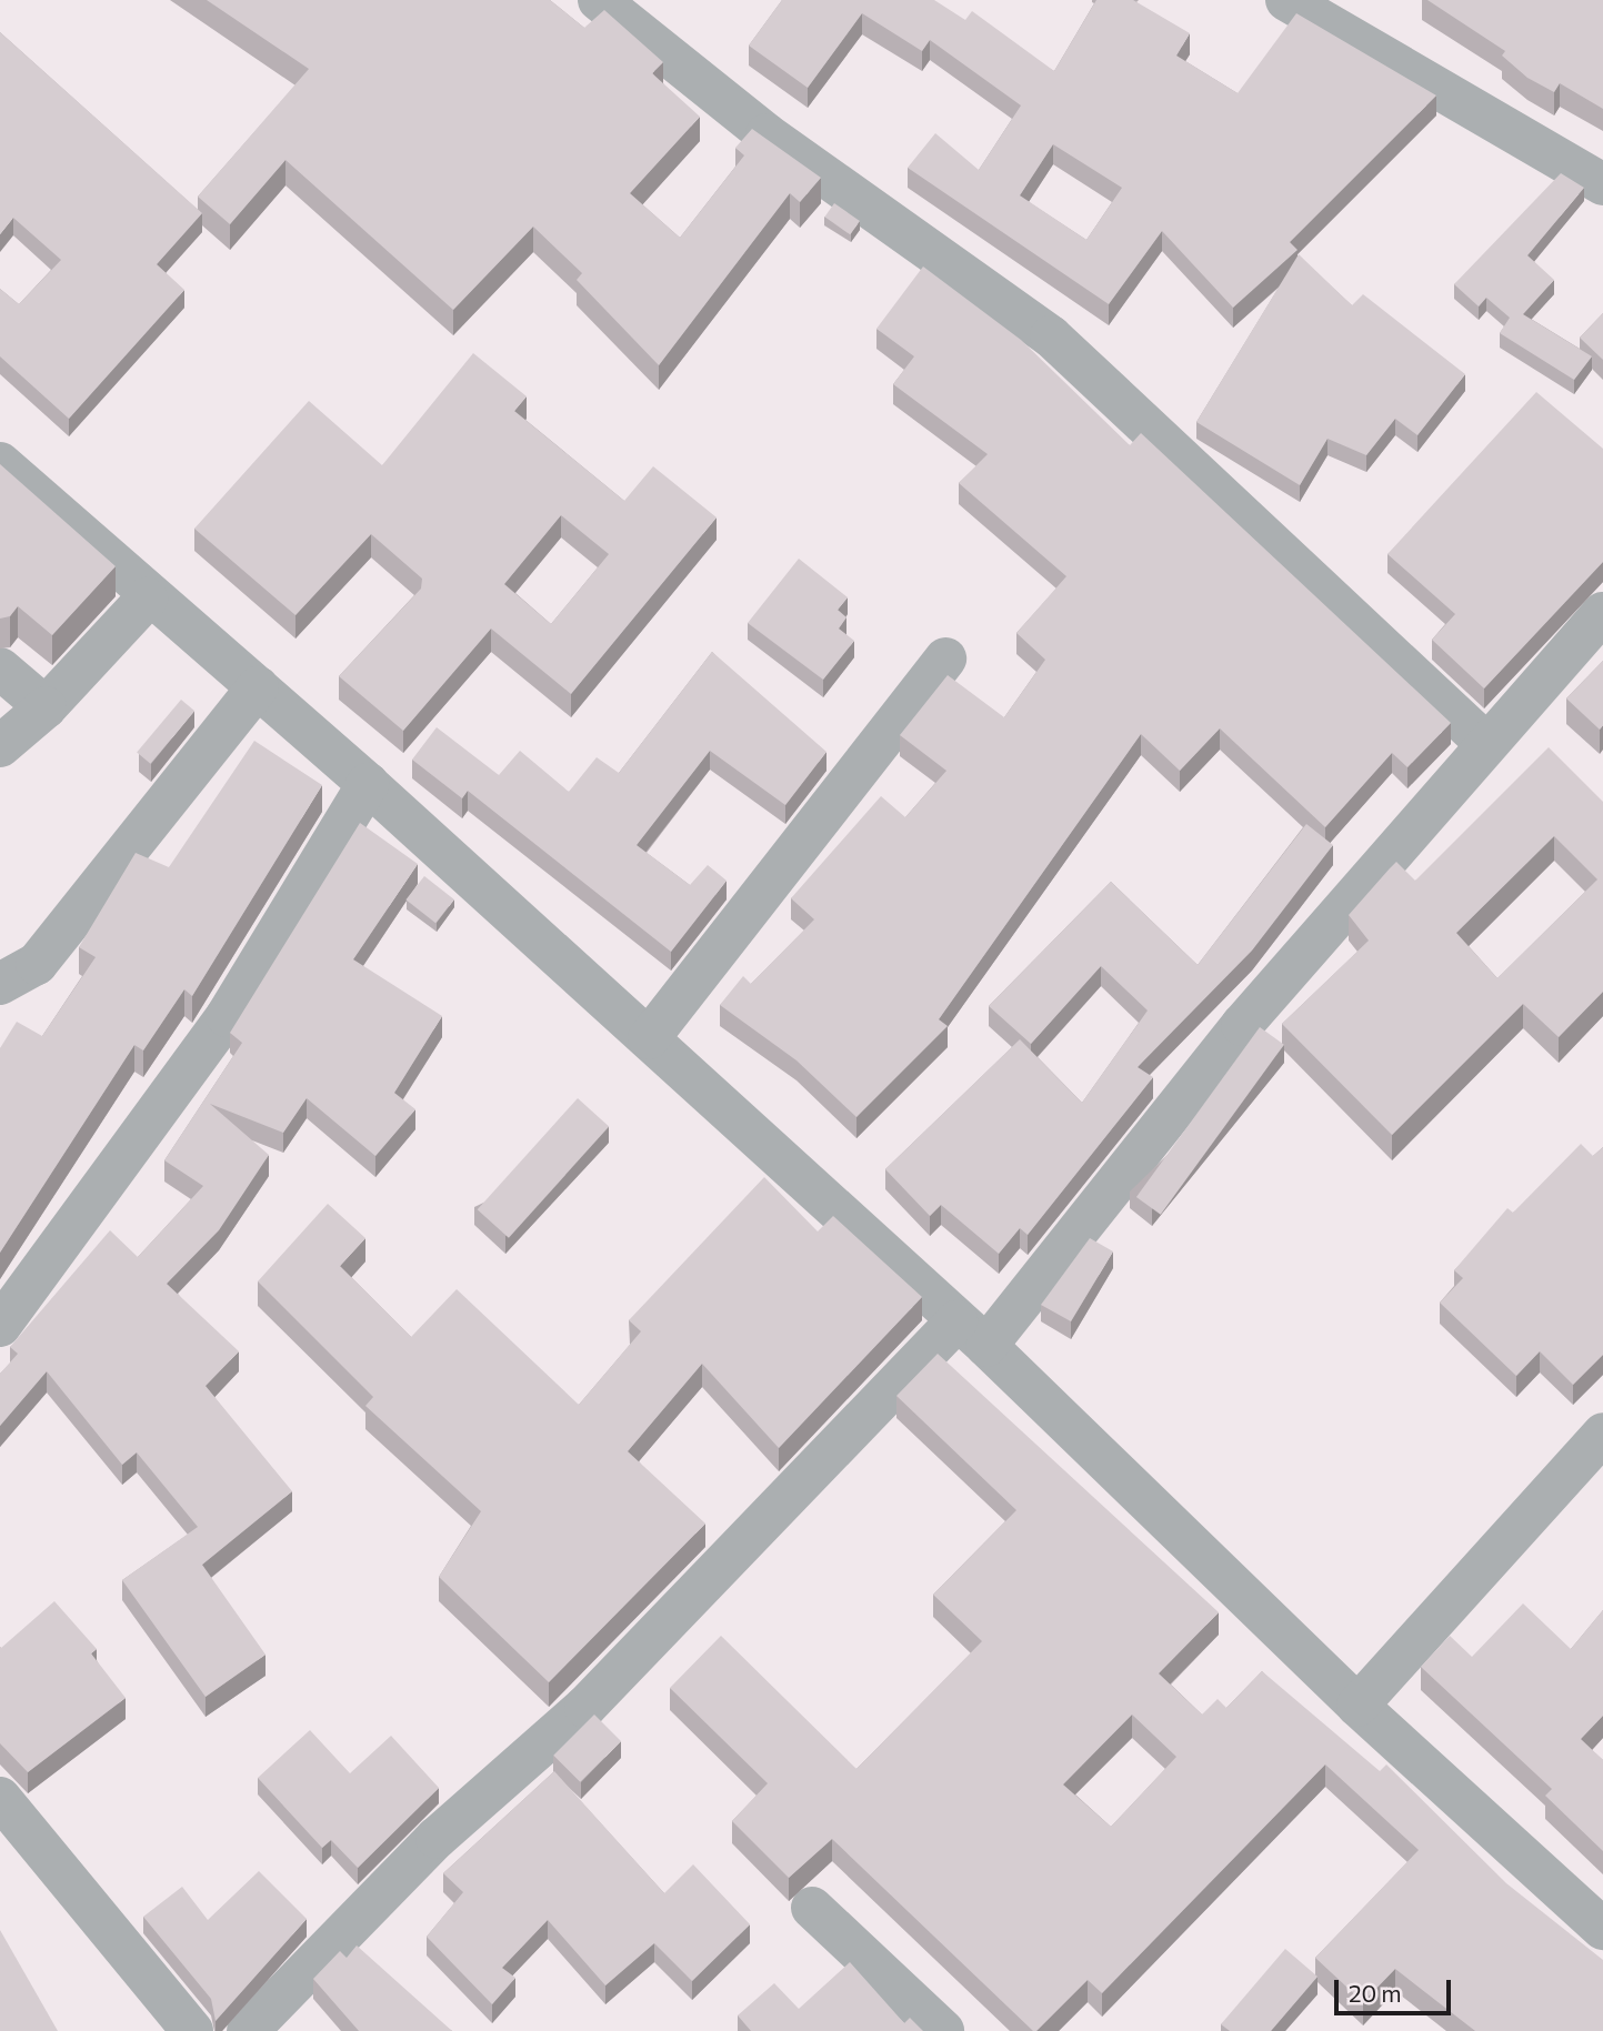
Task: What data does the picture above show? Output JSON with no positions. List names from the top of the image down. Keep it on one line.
{"scale_bar":"20 m"}
